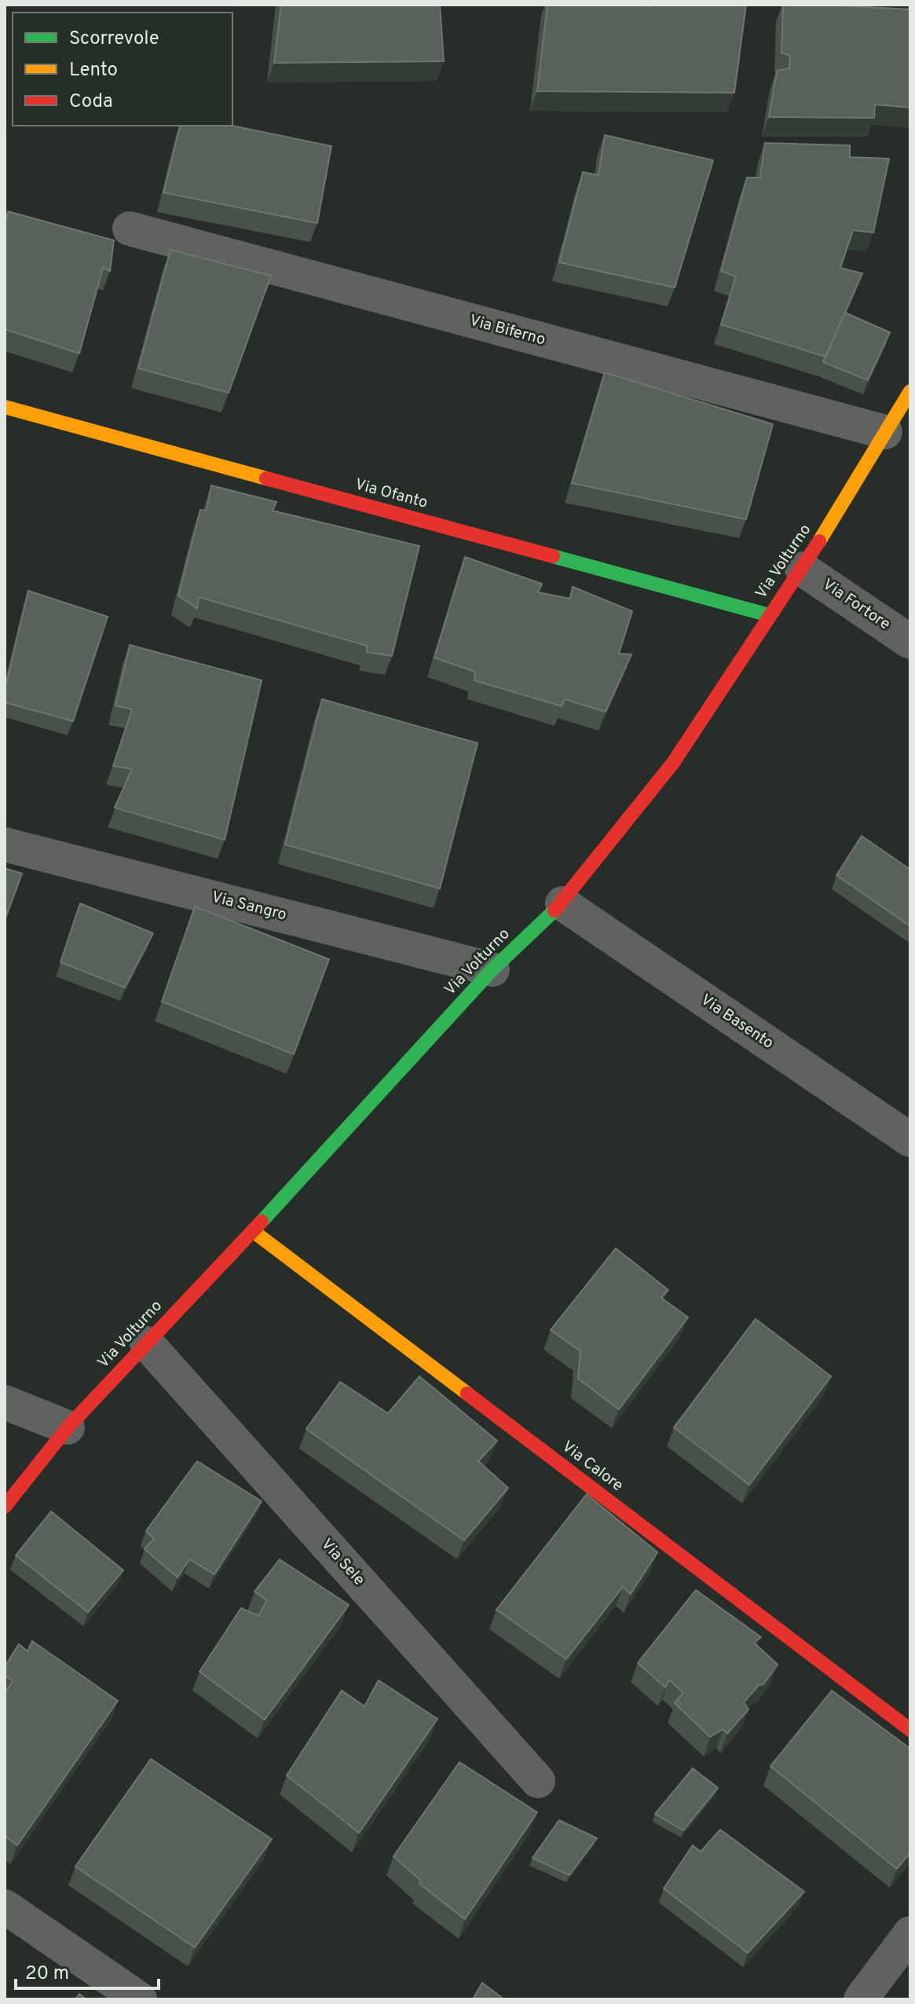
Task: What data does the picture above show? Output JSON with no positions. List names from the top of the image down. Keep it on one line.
{"streets":{"street":["Via Biferno","Via Ofanto","Via Volturno","Via Fortore","Via Sangro","Via Basento","Via Calore","Via Sele"]},"crossings":[["Via Biferno","Via Volturno"],["Via Ofanto","Via Volturno"],["Via Volturno","Via Fortore"],["Via Volturno","Via Sangro"],["Via Volturno","Via Basento"],["Via Volturno","Via Calore"],["Via Volturno","Via Sele"]],"legend":["Scorrevole","Lento","Coda"],"scale_bar":"20 m"}
